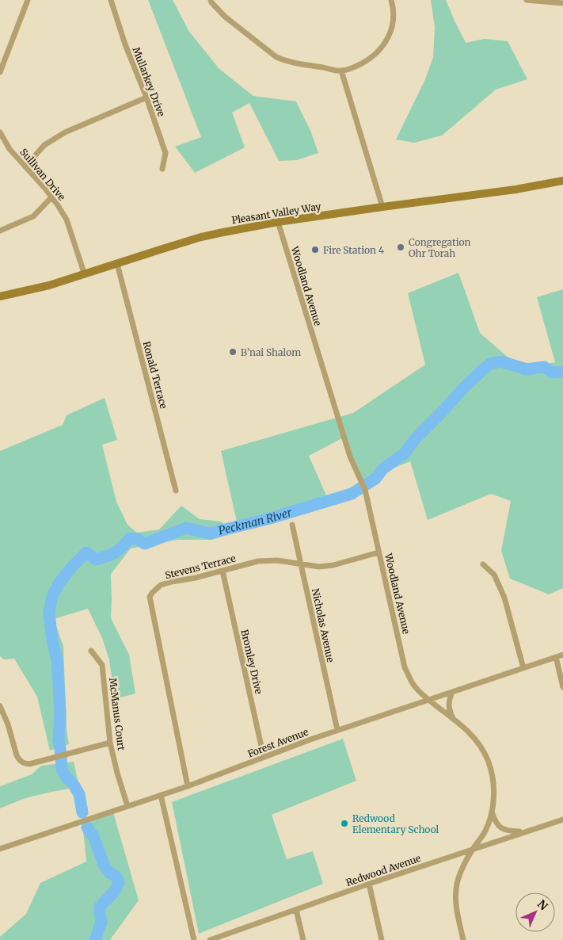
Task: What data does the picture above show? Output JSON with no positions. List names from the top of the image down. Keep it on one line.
{"streets":{"main road":["Pleasant Valley Way"],"street":["Mullarkey Drive","Sullivan Drive","Woodland Avenue","Ronald Terrace","Stevens Terrace","Nicholas Avenue","Bromley Drive","McManus Court","Forest Avenue","Redwood Avenue"]},"crossings":[["Sullivan Drive","Pleasant Valley Way"],["Pleasant Valley Way","Woodland Avenue"],["Pleasant Valley Way","Ronald Terrace"],["Woodland Avenue","Stevens Terrace"],["Woodland Avenue","Forest Avenue"],["Woodland Avenue","Redwood Avenue"],["Stevens Terrace","Nicholas Avenue"],["Stevens Terrace","Bromley Drive"],["Stevens Terrace","Forest Avenue"],["Nicholas Avenue","Forest Avenue"],["Bromley Drive","Forest Avenue"],["McManus Court","Forest Avenue"]],"water":["Peckman River"],"places":["Congregation Ohr Torah","Fire Station 4","B’nai Shalom","Redwood Elementary School"],"north":"top right"}
